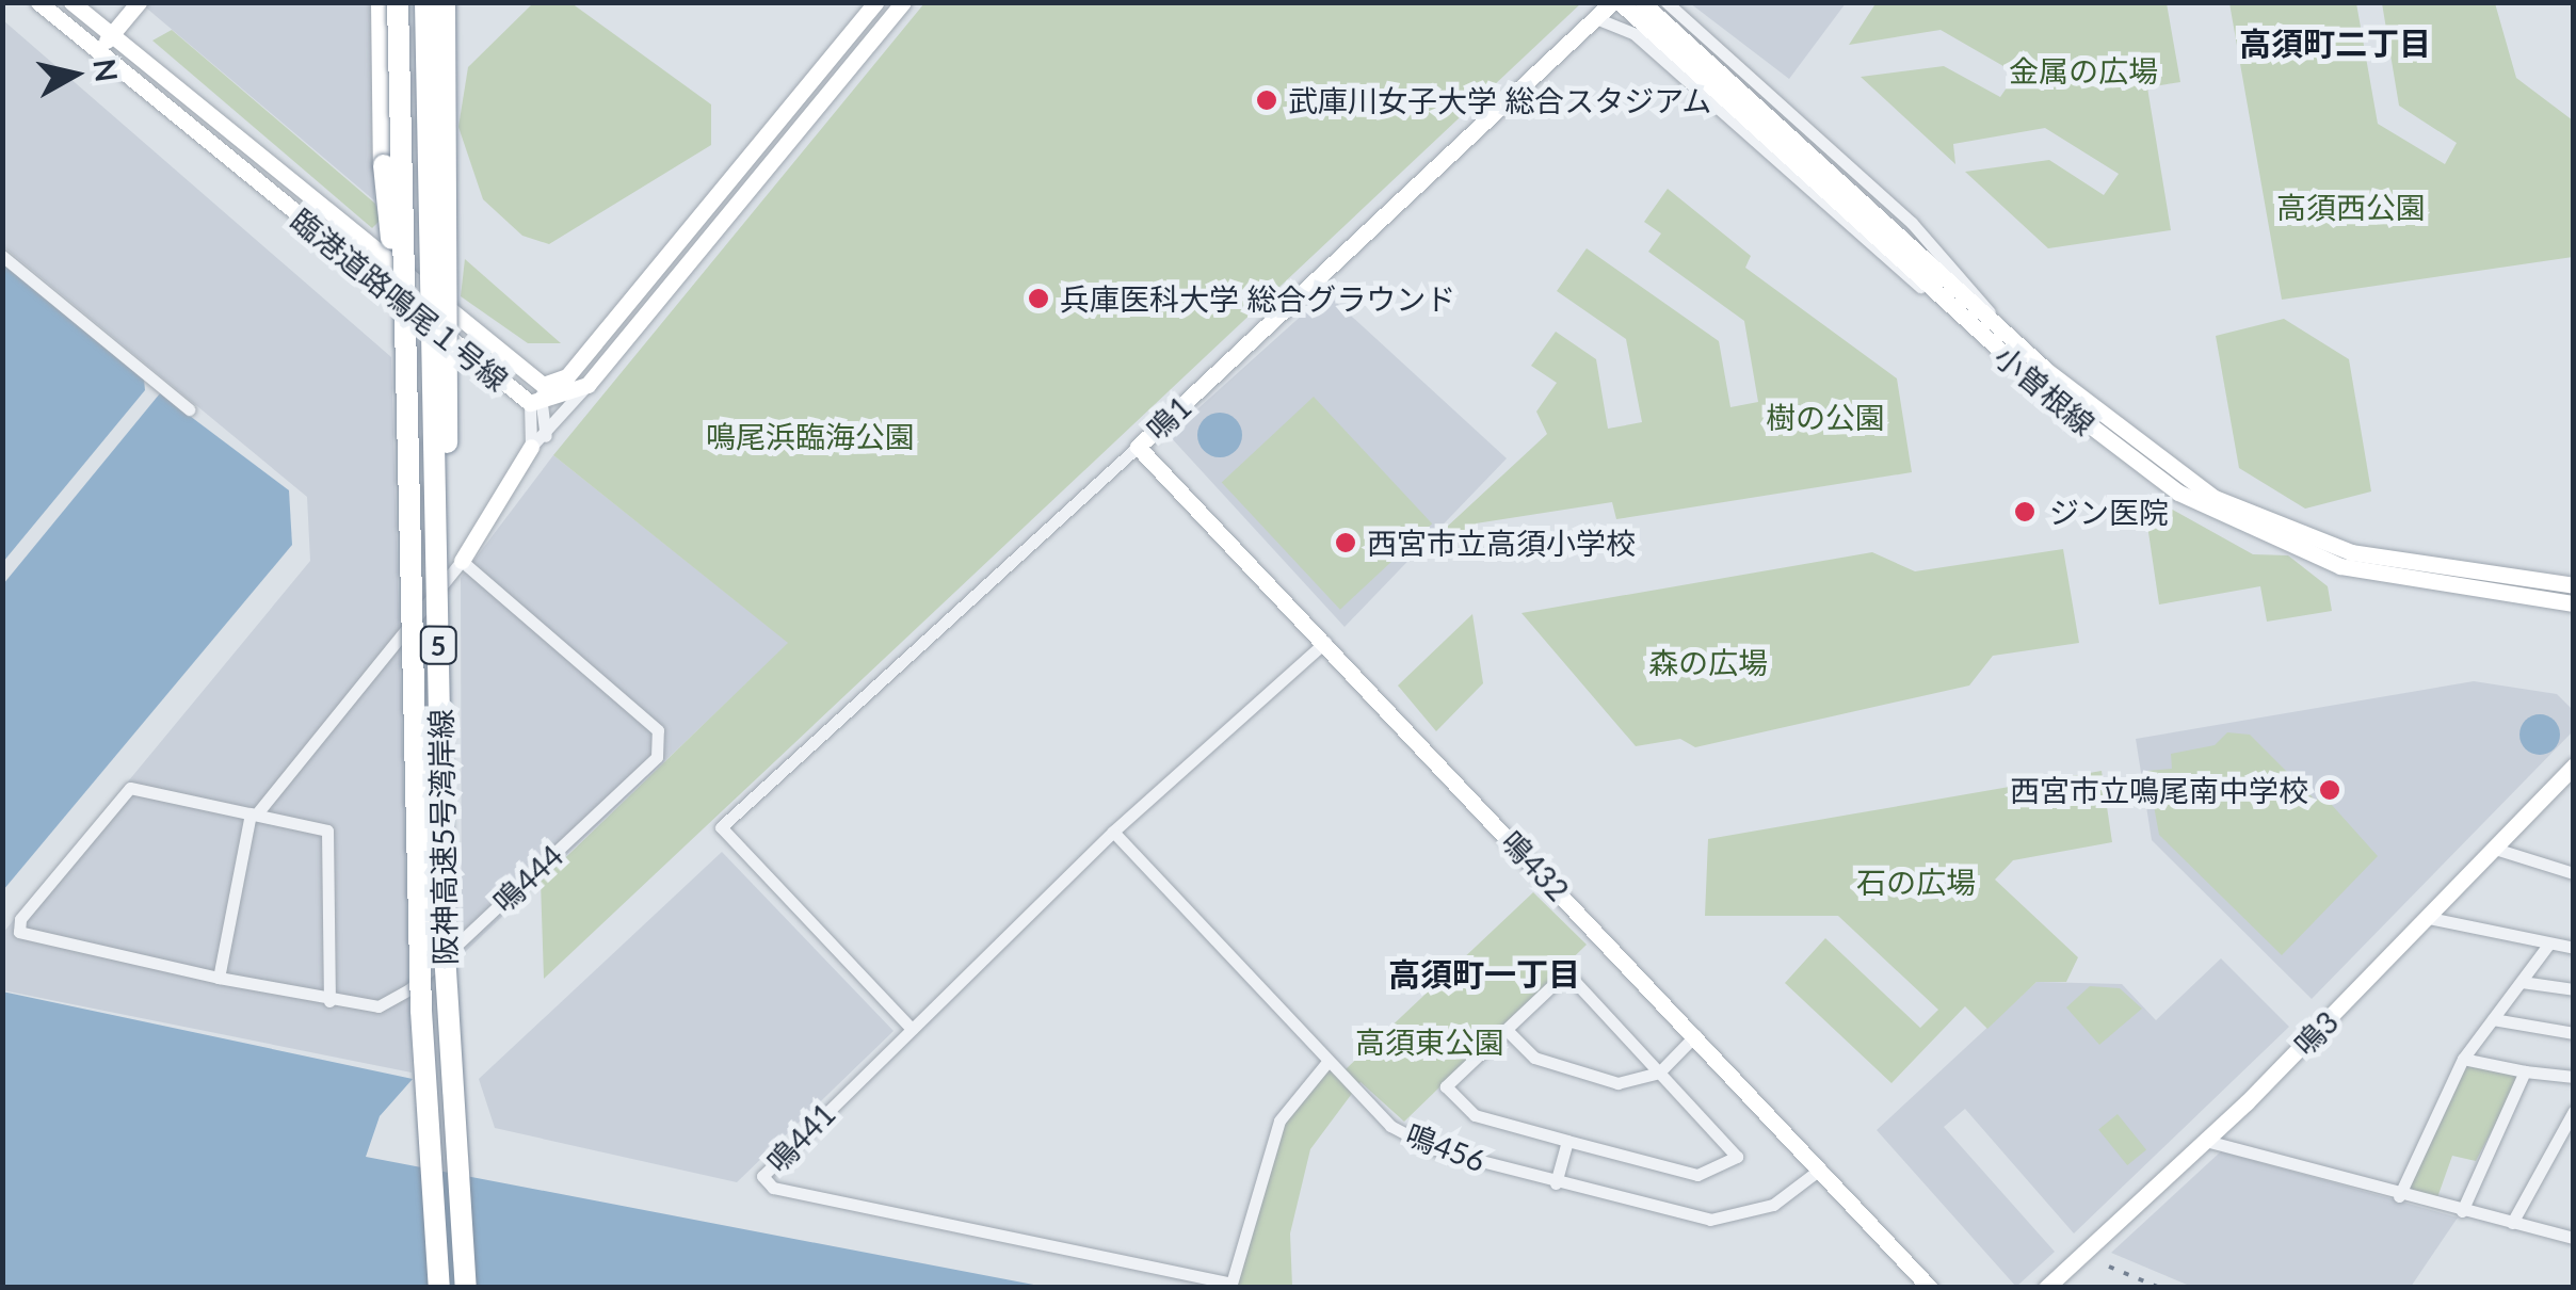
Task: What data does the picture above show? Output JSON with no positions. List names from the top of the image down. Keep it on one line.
{"streets":{"highway":["5","阪神高速5号湾岸線"],"street":["臨港道路鳴尾１号線","小曽根線","鳴1","鳴432","鳴444","鳴3","鳴441","鳴456"]},"crossings":[["小曽根線","鳴1"],["鳴1","鳴432"],["鳴1","鳴441"],["5","阪神高速5号湾岸線"],["鳴432","鳴441"],["鳴432","鳴456"],["鳴441","鳴456"]],"districts":["高須町二丁目","高須町一丁目"],"parks":["金属の広場","高須西公園","樹の公園","鳴尾浜臨海公園","森の広場","石の広場","高須東公園"],"places":["武庫川女子大学 総合スタジアム","兵庫医科大学 総合グラウンド","ジン医院","西宮市立高須小学校","西宮市立鳴尾南中学校"],"north":"right"}
